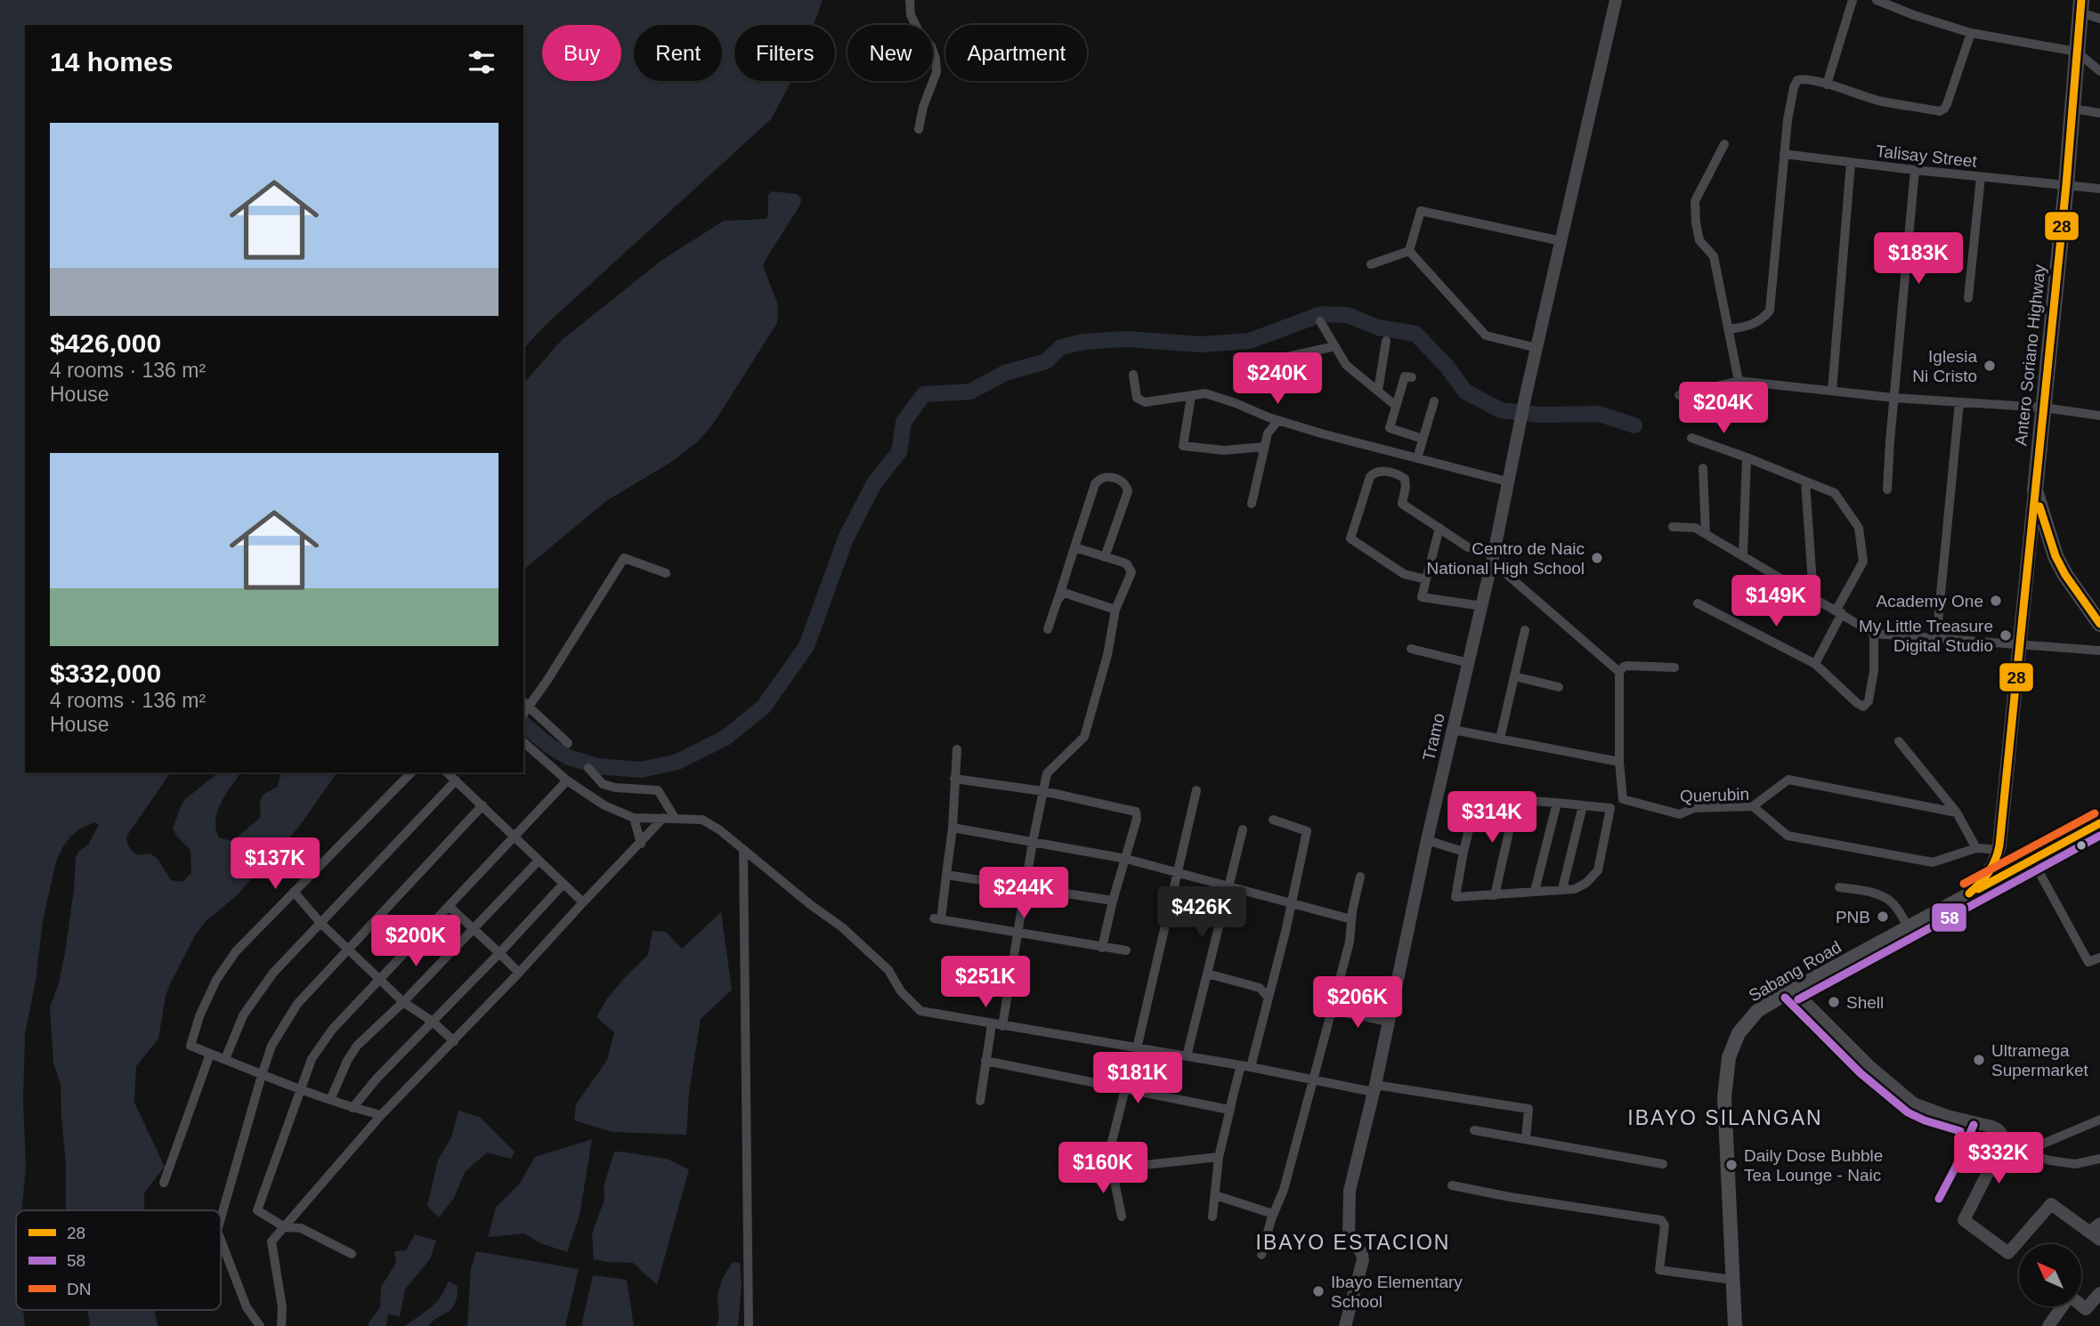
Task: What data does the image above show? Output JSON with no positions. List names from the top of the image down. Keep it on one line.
{"streets":{"main road":["Antero Soriano Highway","Sabang Road"],"street":["Talisay Street","Tramo","Querubin"]},"crossings":[["Talisay Street","Antero Soriano Highway"]],"districts":["IBAYO SILANGAN","IBAYO ESTACION"],"places":["Iglesia Ni Cristo","Centro de Naic National High School","Academy One","My Little Treasure Digital Studio","PNB","Shell","Ultramega Supermarket","Daily Dose Bubble Tea Lounge - Naic","Ibayo Elementary School"],"lines":["transit line 28","transit line DN","transit line 58"],"legend":["28","58","DN"],"north":"top left","page":{"chip":["Buy","Rent","Filters","New","Apartment"],"heading":"14 homes","list":[{"name":"$426,000","note":"4 rooms · 136 m² · House"},{"name":"$332,000","note":"4 rooms · 136 m² · House"}],"price":["$183K","$240K","$204K","$149K","$314K","$137K","$244K","$426K","$200K","$251K","$206K","$181K","$332K","$160K"]}}
